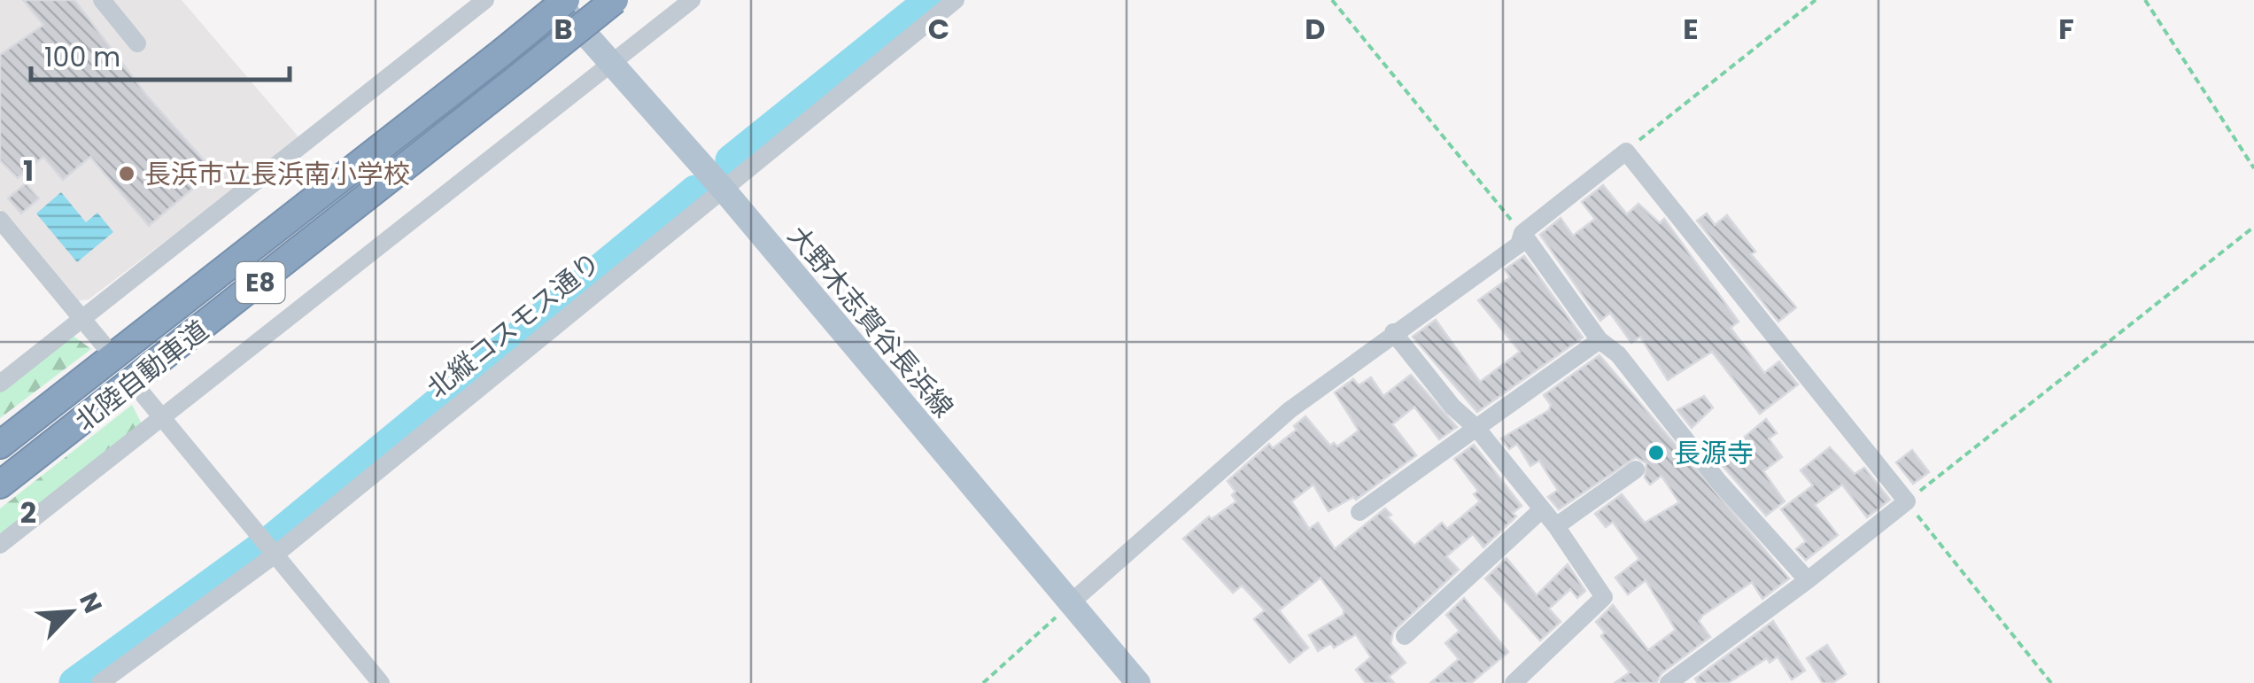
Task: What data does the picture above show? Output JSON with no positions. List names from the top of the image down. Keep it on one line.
{"streets":{"highway":["E8","北陸自動車道"],"main road":["大野木志賀谷長浜線"],"street":["北縦コスモス通り"]},"crossings":[["大野木志賀谷長浜線","北縦コスモス通り"]],"places":["長浜市立長浜南小学校","長源寺"],"scale_bar":"100 m","north":"top right","grid":{"columns":["B","C","D","E","F"],"rows":["1","2"]}}
